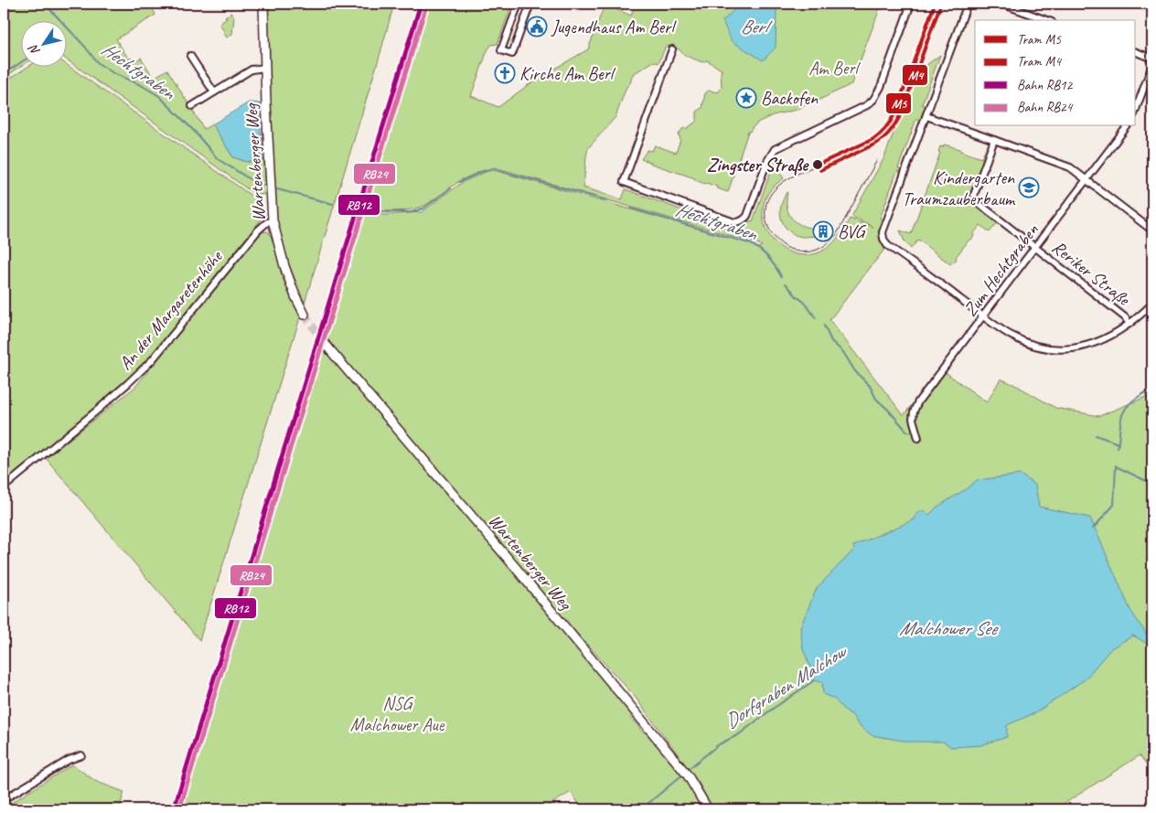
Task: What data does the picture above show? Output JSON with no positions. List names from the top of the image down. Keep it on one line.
{"streets":{"main road":["Wartenberger Weg"],"street":["Zum Hechtgraben","Reriker Straße","An der Margaretenhöhe"]},"crossings":[["Wartenberger Weg","An der Margaretenhöhe"],["Zum Hechtgraben","Reriker Straße"]],"water":["Berl","Hechtgraben","Malchower See","Dorfgraben Malchow"],"parks":["Am Berl","NSG Malchower Aue"],"places":{"public building":["Jugendhaus Am Berl"],"church":["Kirche Am Berl"],"place":["Backofen"],"other":["Zingster Straße"],"school or university":["Kindergarten Traumzauberbaum"],"building":["BVG"]},"lines":["tram line M5","rail line RB12","tram line M4","rail line RB24"],"legend":["Tram M5","Tram M4","Bahn RB12","Bahn RB24"],"north":"bottom left"}
